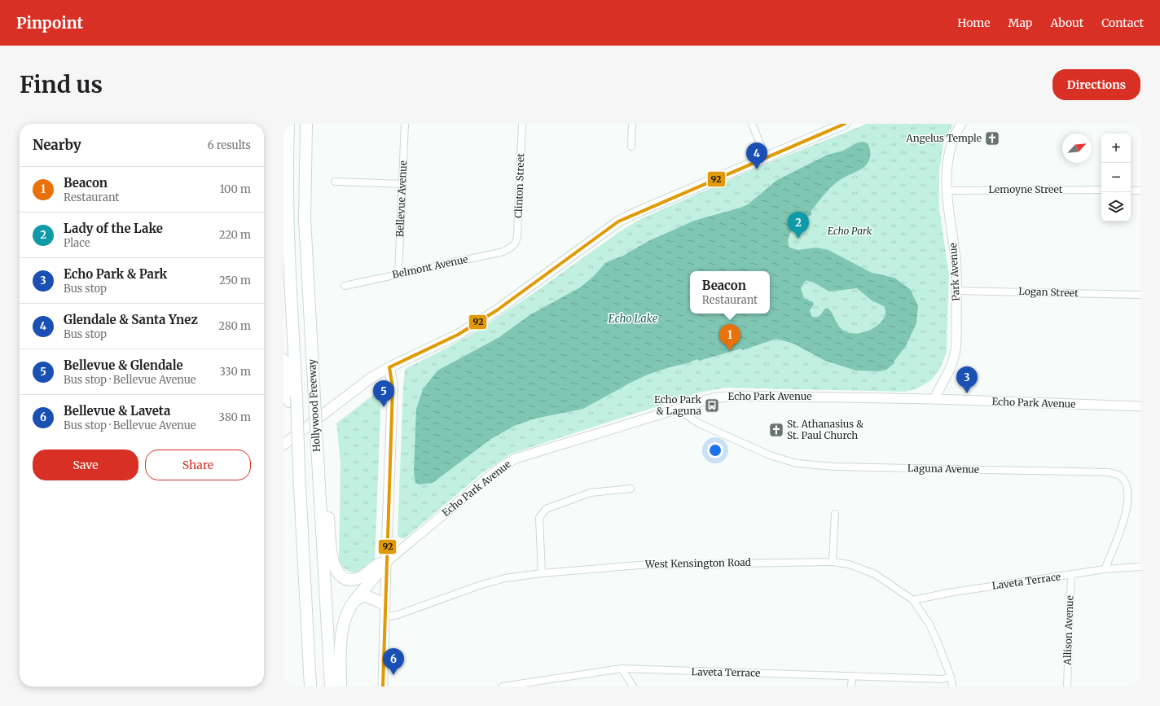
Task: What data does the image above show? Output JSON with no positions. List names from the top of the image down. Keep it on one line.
{"streets":{"highway":["Hollywood Freeway"],"street":["Clinton Street","Lemoyne Street","Bellevue Avenue","Belmont Avenue","Park Avenue","Logan Street","Echo Park Avenue","Laguna Avenue","West Kensington Road","Laveta Terrace","Allison Avenue"]},"crossings":[["Clinton Street","Belmont Avenue"],["Lemoyne Street","Park Avenue"],["Bellevue Avenue","Belmont Avenue"],["Park Avenue","Logan Street"],["Park Avenue","Echo Park Avenue"],["Echo Park Avenue","Laguna Avenue"],["Laguna Avenue","Laveta Terrace"],["West Kensington Road","Laveta Terrace"],["Laveta Terrace","Allison Avenue"]],"water":["Echo Lake"],"parks":["Echo Park"],"places":{"church":["Angelus Temple","St. Athanasius & St. Paul Church"],"bus stop":["Echo Park & Laguna"]},"lines":["transit line 92"],"north":"top right","page":{"header":"Pinpoint","nav":["Home","Map","About","Contact"],"buttons":["Directions",["Save","Share"]],"title":"Find us","heading":["Nearby","6 results"],"map_buttons":["+","−"],"pins":["4","2","1","3","5","6"],"list":[{"mark":"1","name":"Beacon","note":"Restaurant","value":"100 m"},{"mark":"2","name":"Lady of the Lake","note":"Place","value":"220 m"},{"mark":"3","name":"Echo Park & Park","note":"Bus stop","value":"250 m"},{"mark":"4","name":"Glendale & Santa Ynez","note":"Bus stop","value":"280 m"},{"mark":"5","name":"Bellevue & Glendale","note":"Bus stop · Bellevue Avenue","value":"330 m"},{"mark":"6","name":"Bellevue & Laveta","note":"Bus stop · Bellevue Avenue","value":"380 m"}],"popup":["Beacon","Restaurant"]}}
